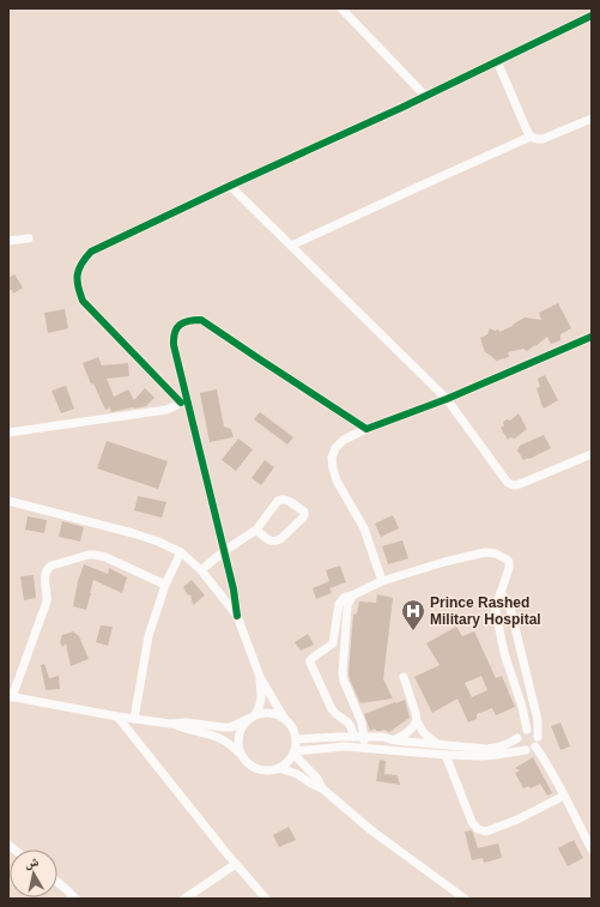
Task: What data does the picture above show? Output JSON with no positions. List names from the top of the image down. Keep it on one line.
{"places":{"hospital":["Prince Rashed Military Hospital"]},"north":"top"}
